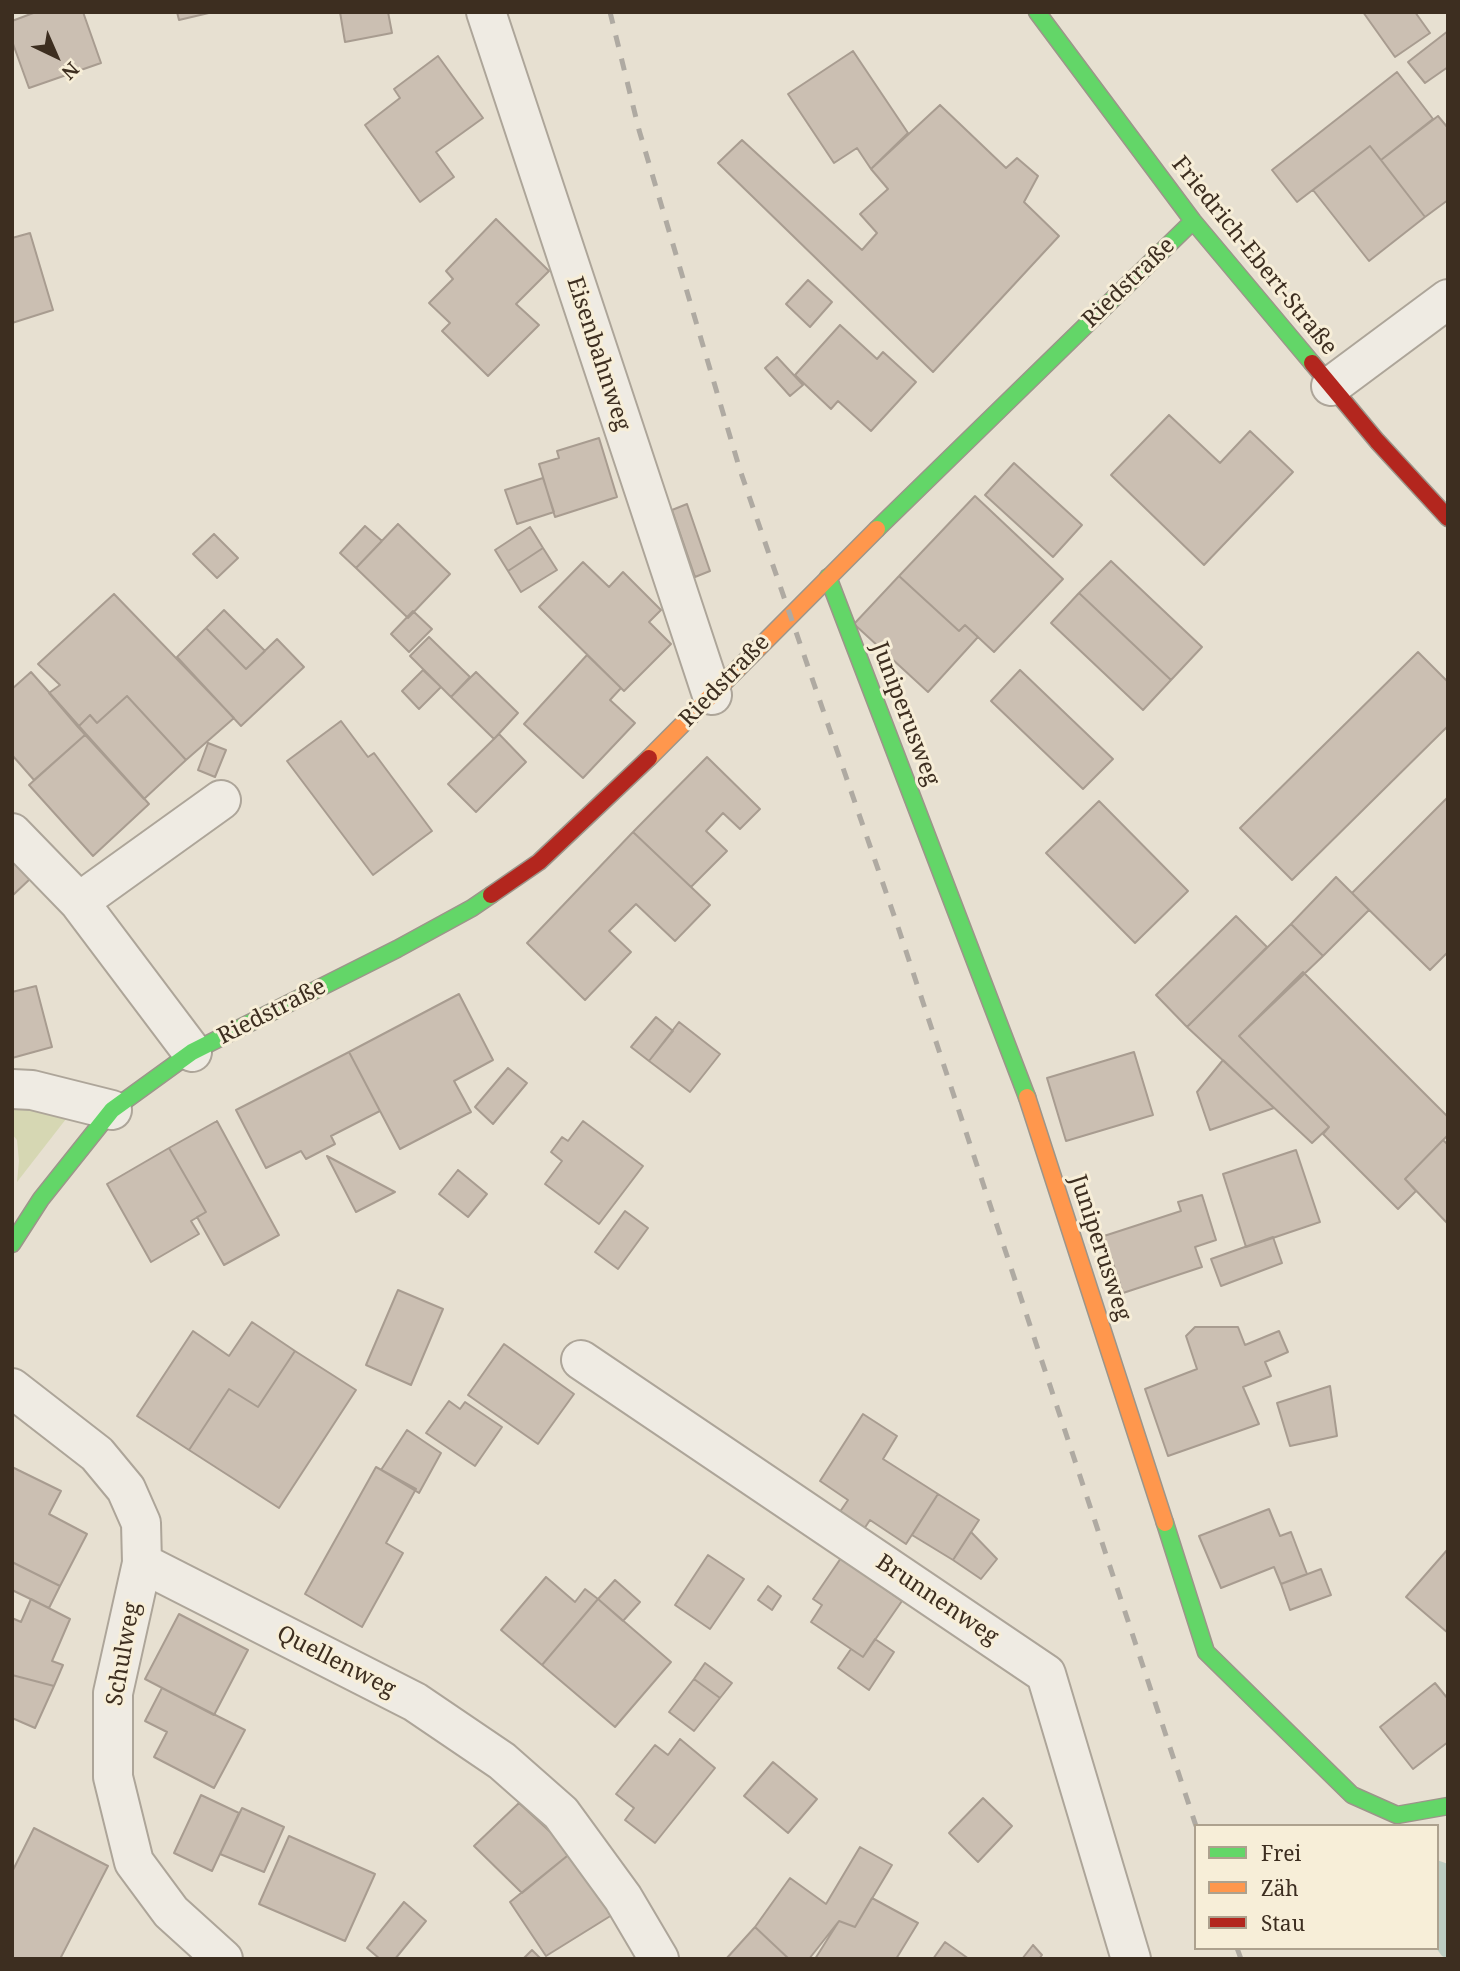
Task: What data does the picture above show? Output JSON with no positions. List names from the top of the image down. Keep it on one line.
{"streets":{"street":["Friedrich-Ebert-Straße","Riedstraße","Eisenbahnweg","Juniperusweg","Brunnenweg","Schulweg","Quellenweg"]},"crossings":[["Friedrich-Ebert-Straße","Riedstraße"],["Riedstraße","Eisenbahnweg"],["Riedstraße","Juniperusweg"],["Schulweg","Quellenweg"]],"legend":["Frei","Zäh","Stau"],"north":"bottom right"}
